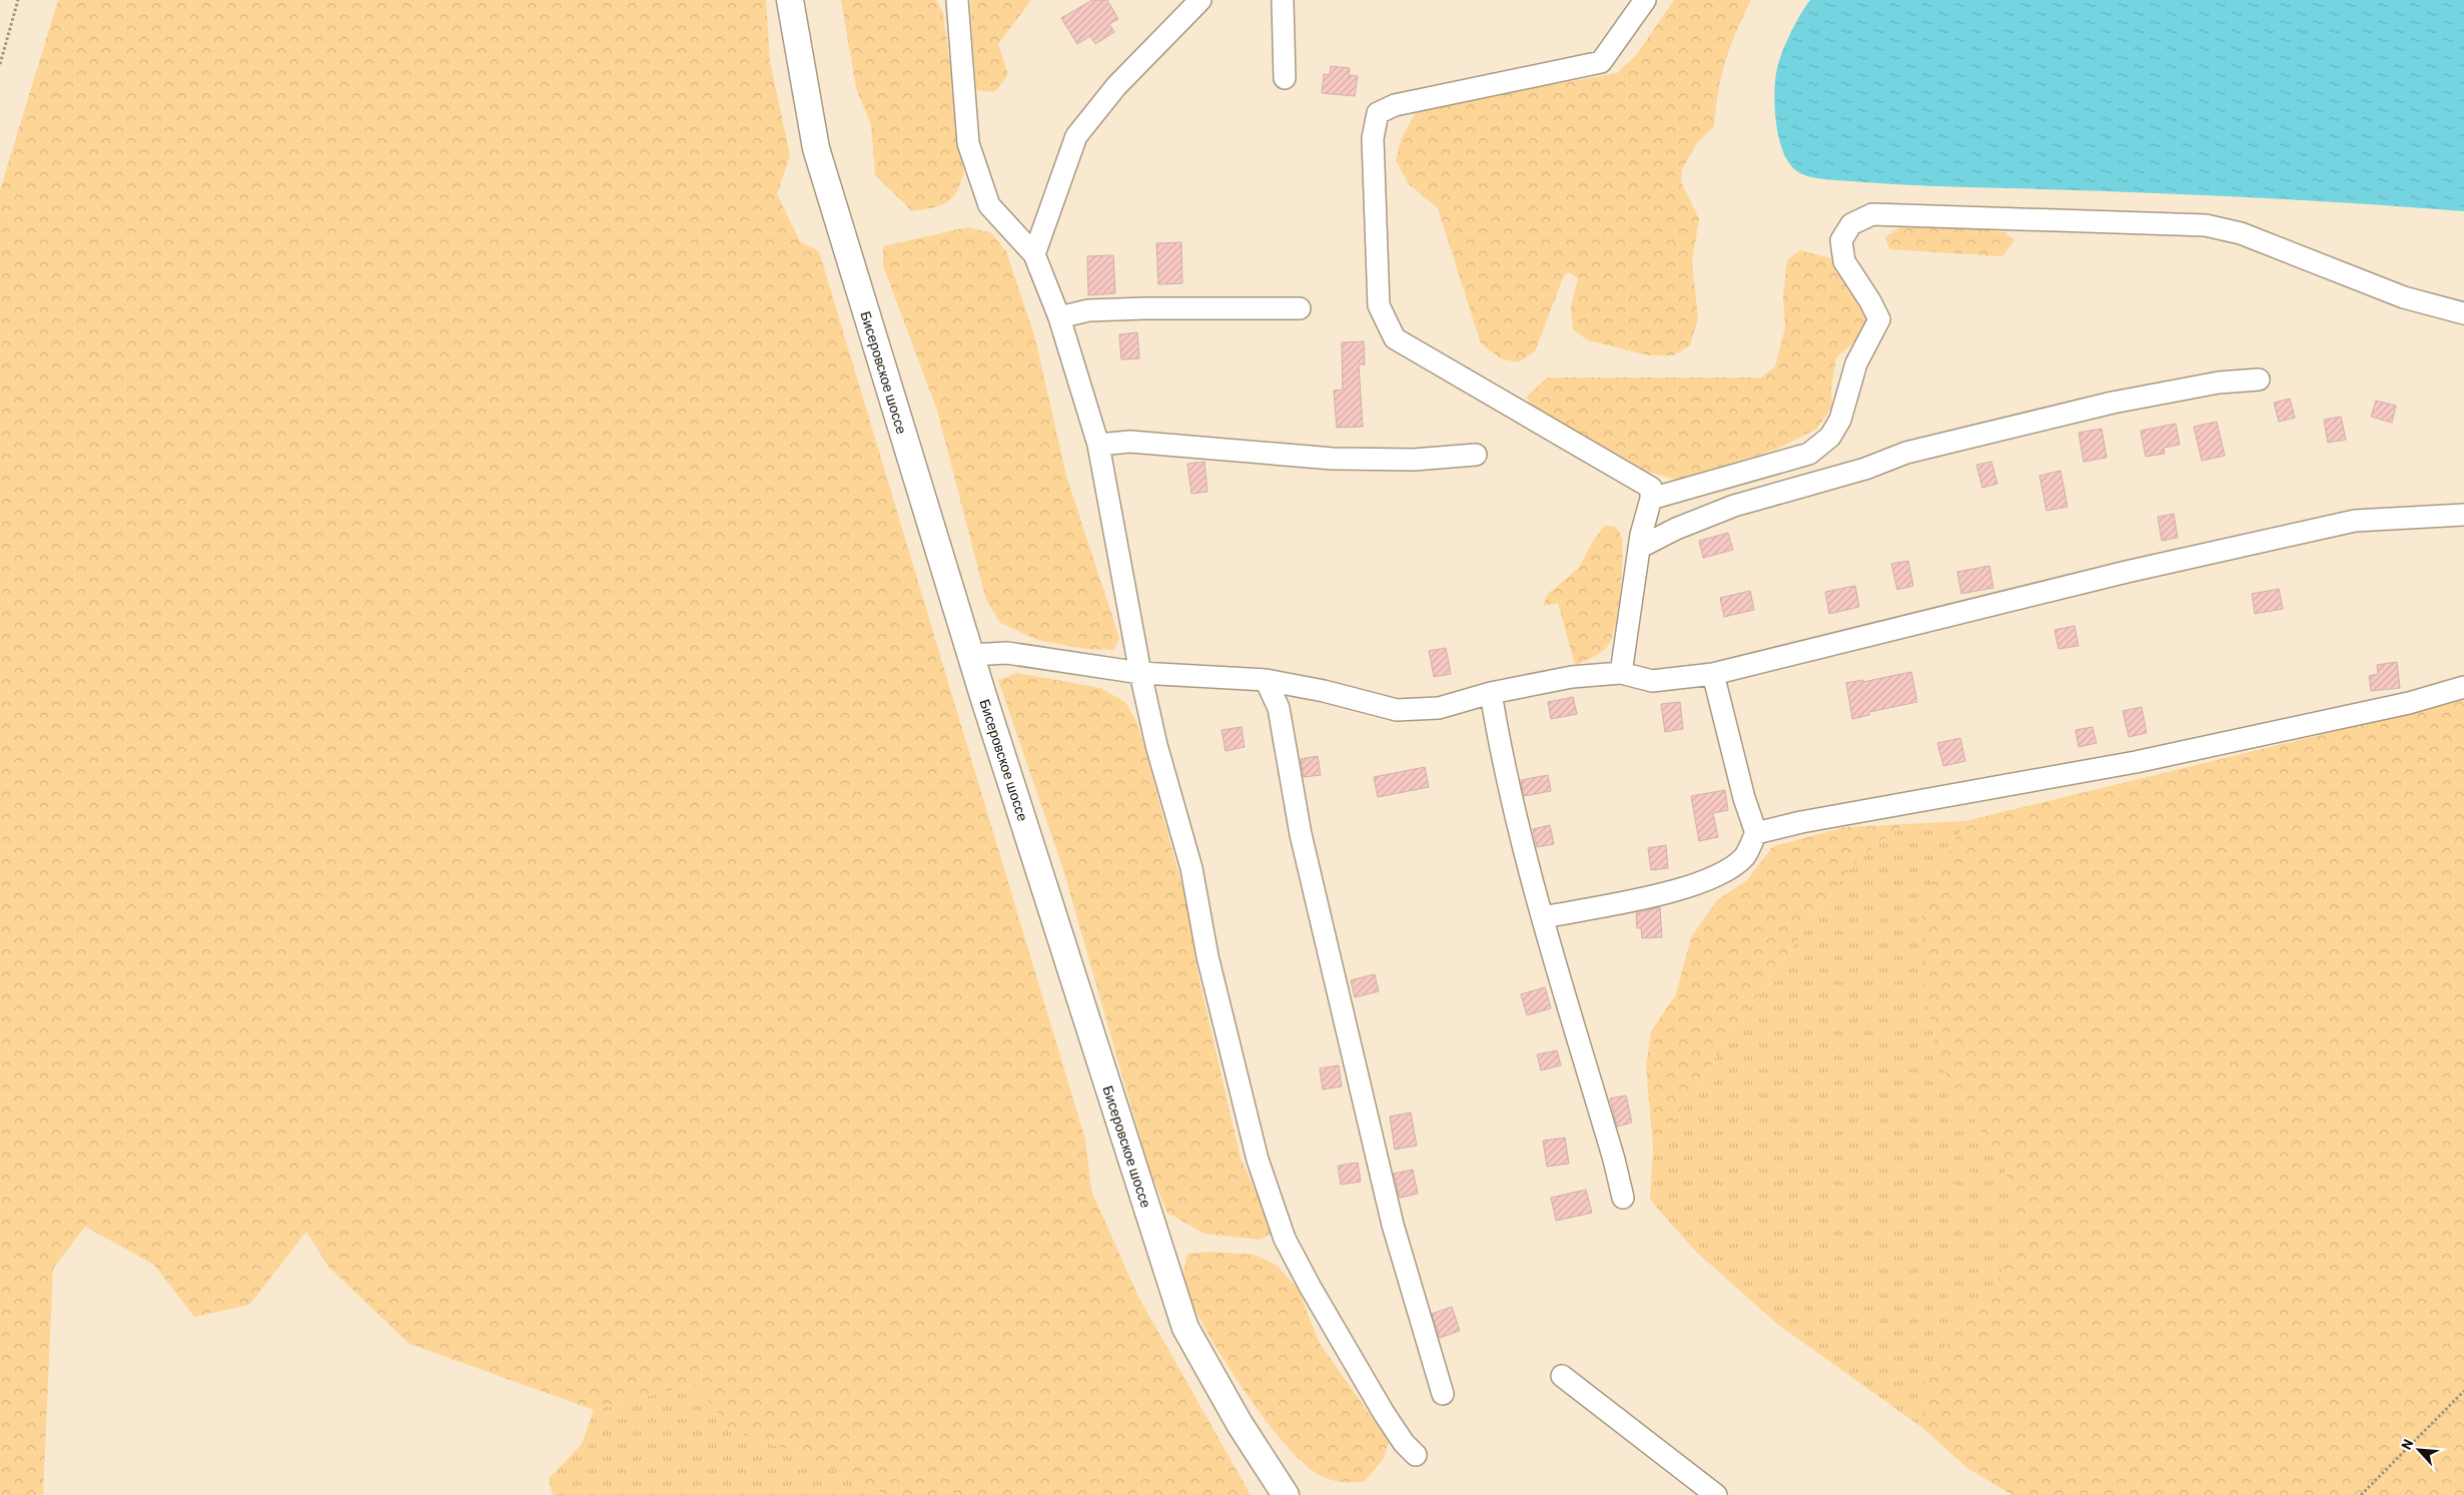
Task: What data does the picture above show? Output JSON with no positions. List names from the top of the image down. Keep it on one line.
{"streets":{"main road":["Бисеровское шоссе"]},"north":"top left"}
